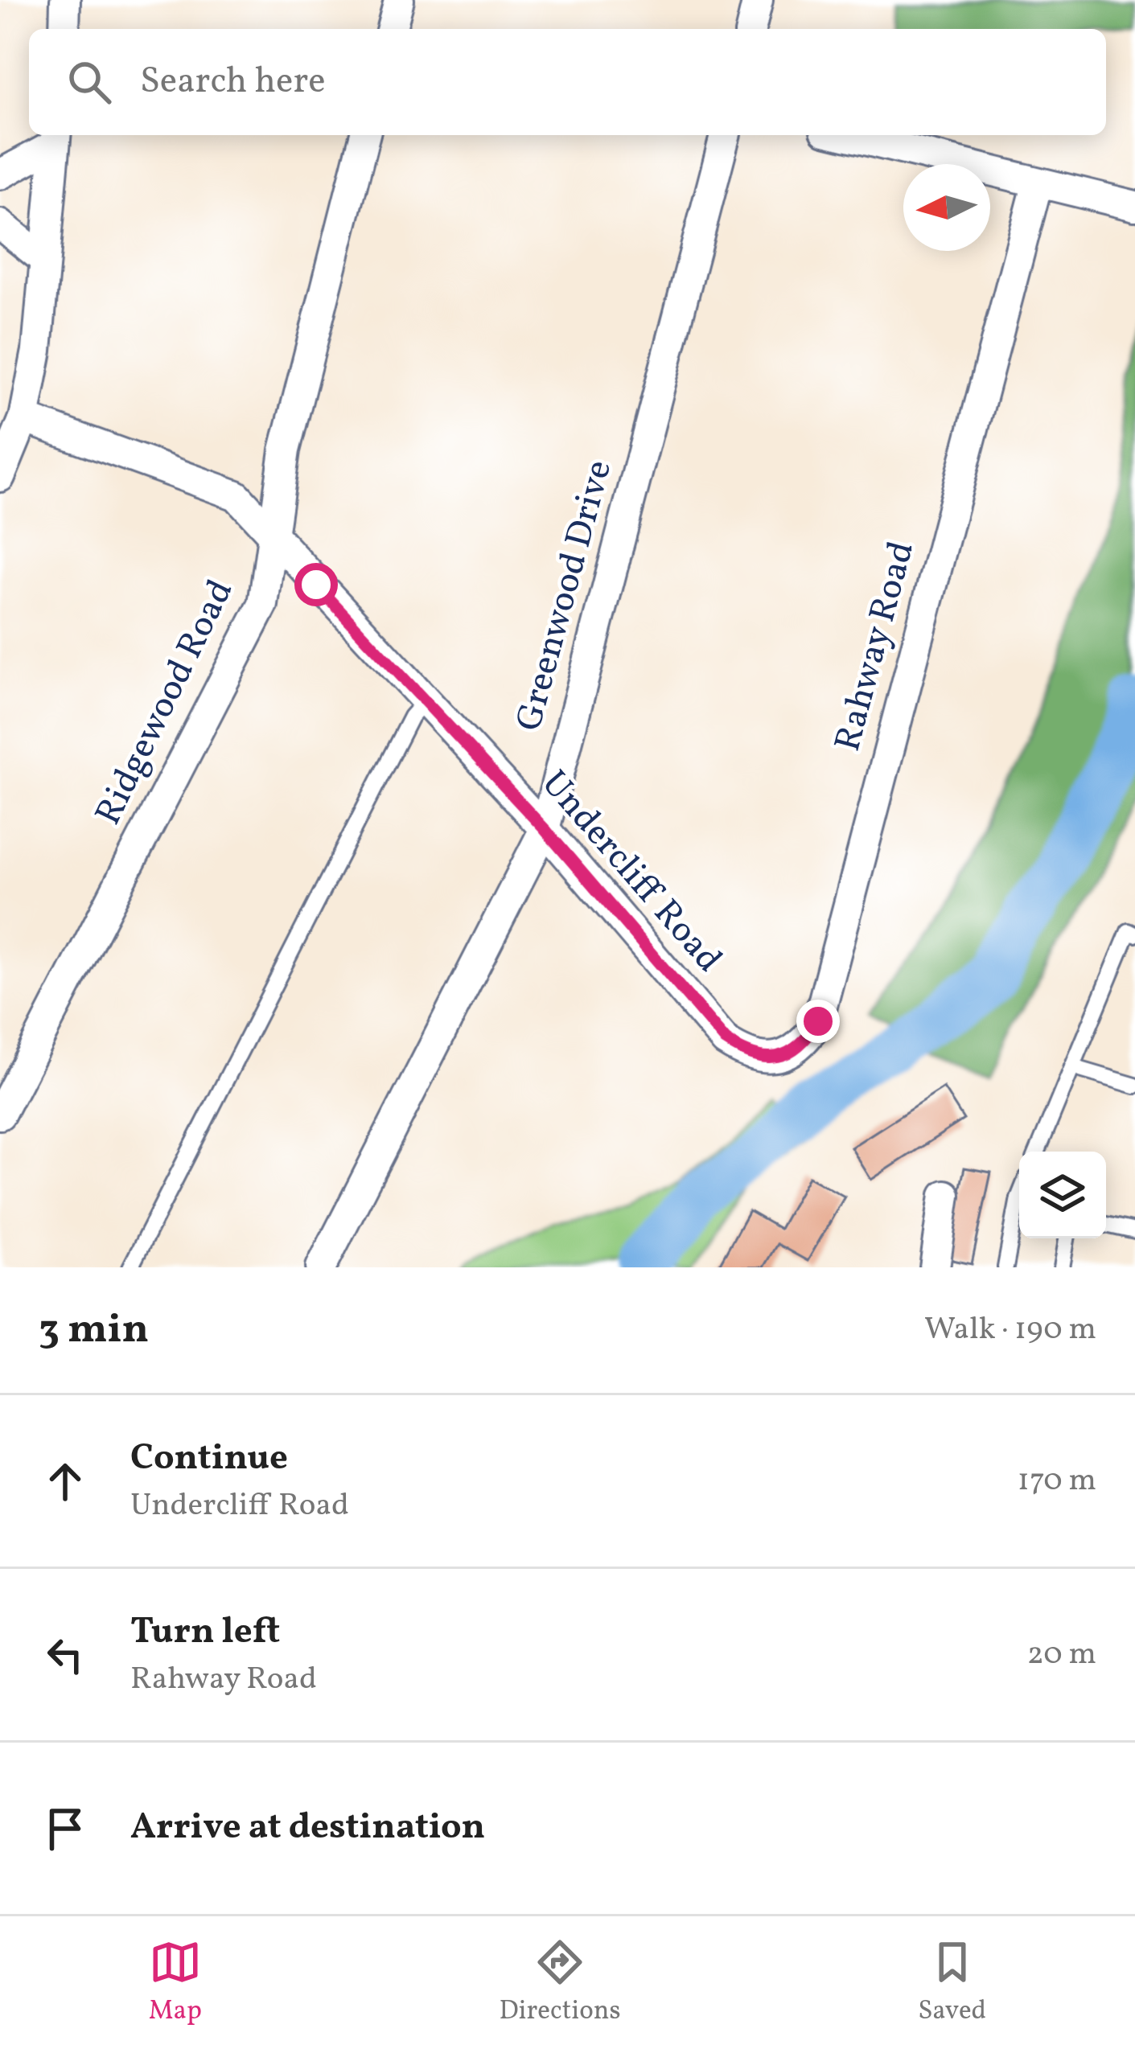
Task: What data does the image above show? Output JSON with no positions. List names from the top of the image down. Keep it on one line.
{"streets":{"street":["Greenwood Drive","Rahway Road","Ridgewood Road","Undercliff Road"]},"crossings":[["Greenwood Drive","Undercliff Road"],["Rahway Road","Undercliff Road"],["Ridgewood Road","Undercliff Road"]],"north":"left","page":{"search":"Search here","heading":["3 min","Walk · 190 m"],"list":[["Continue","Undercliff Road","170 m"],["Turn left","Rahway Road","20 m"],"Arrive at destination"],"nav":["Map","Directions","Saved"]}}
